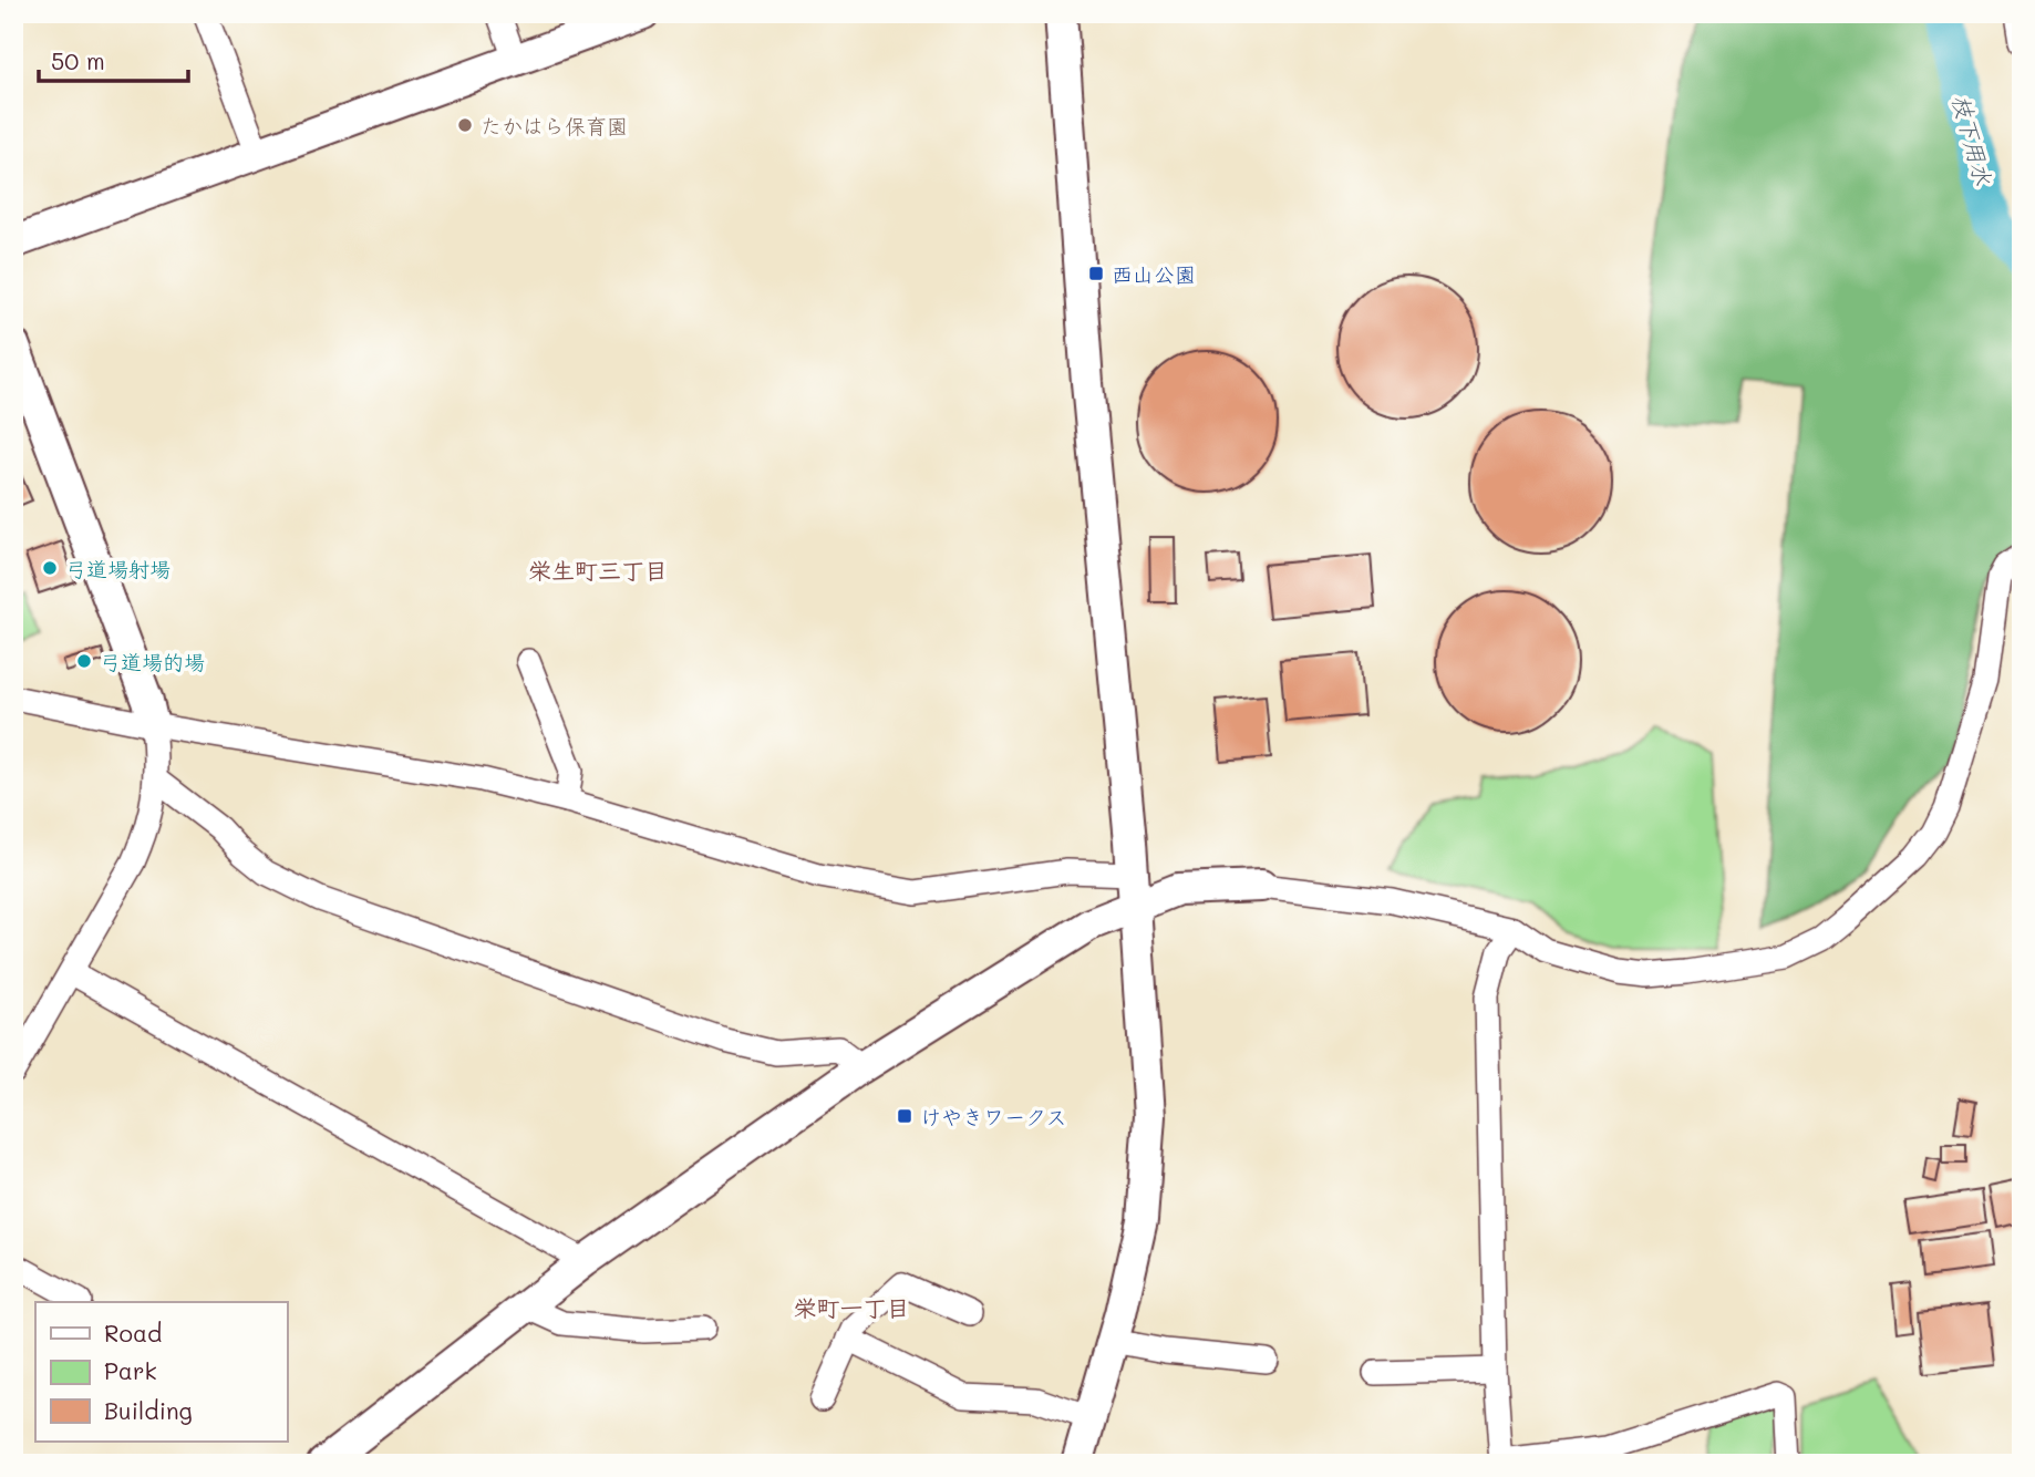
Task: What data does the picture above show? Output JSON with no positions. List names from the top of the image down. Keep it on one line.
{"districts":["栄生町三丁目","栄町一丁目"],"water":["枝下用水"],"places":{"other":["たかはら保育園","弓道場射場","弓道場的場"],"transit":["西山公園","けやきワークス"]},"legend":["Road","Park","Building"],"scale_bar":"50 m"}
